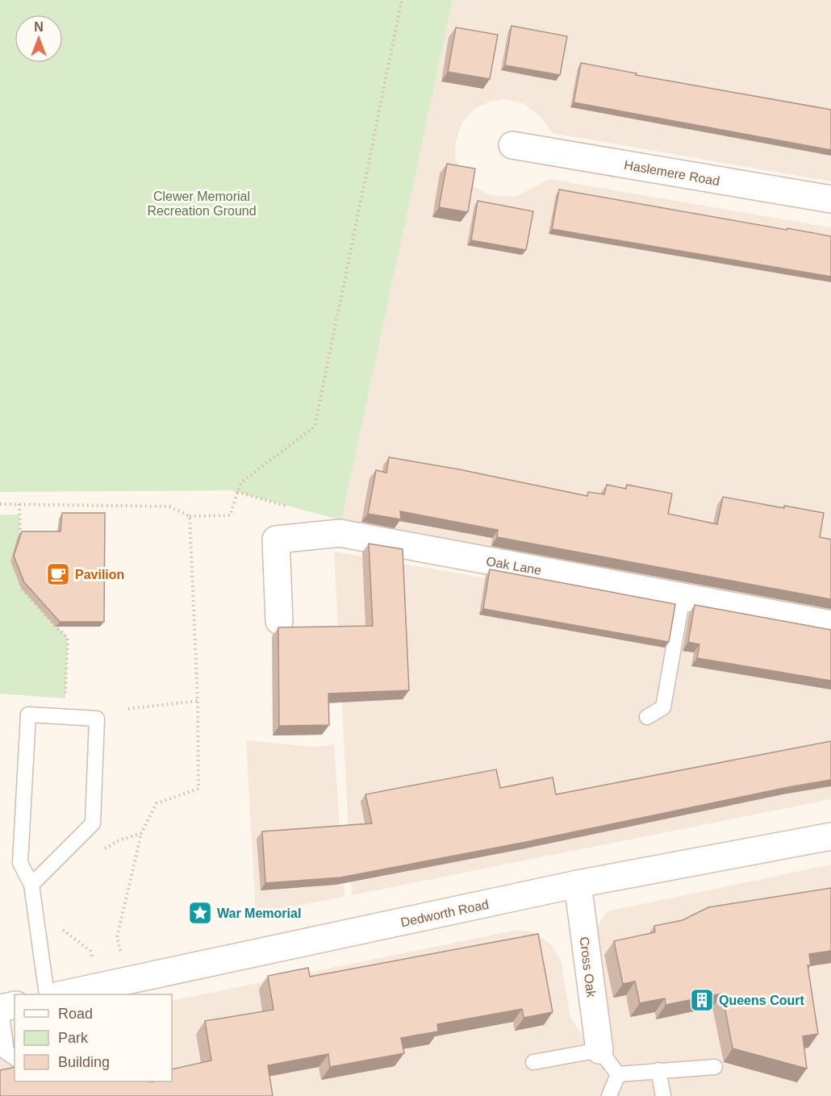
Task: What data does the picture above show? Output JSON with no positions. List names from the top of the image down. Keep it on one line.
{"streets":{"street":["Haslemere Road","Oak Lane","Dedworth Road","Cross Oak"]},"crossings":[["Dedworth Road","Cross Oak"]],"parks":["Clewer Memorial Recreation Ground"],"places":{"cafe":["Pavilion"],"place":["War Memorial"],"building":["Queens Court"]},"legend":["Road","Park","Building"],"north":"top"}
